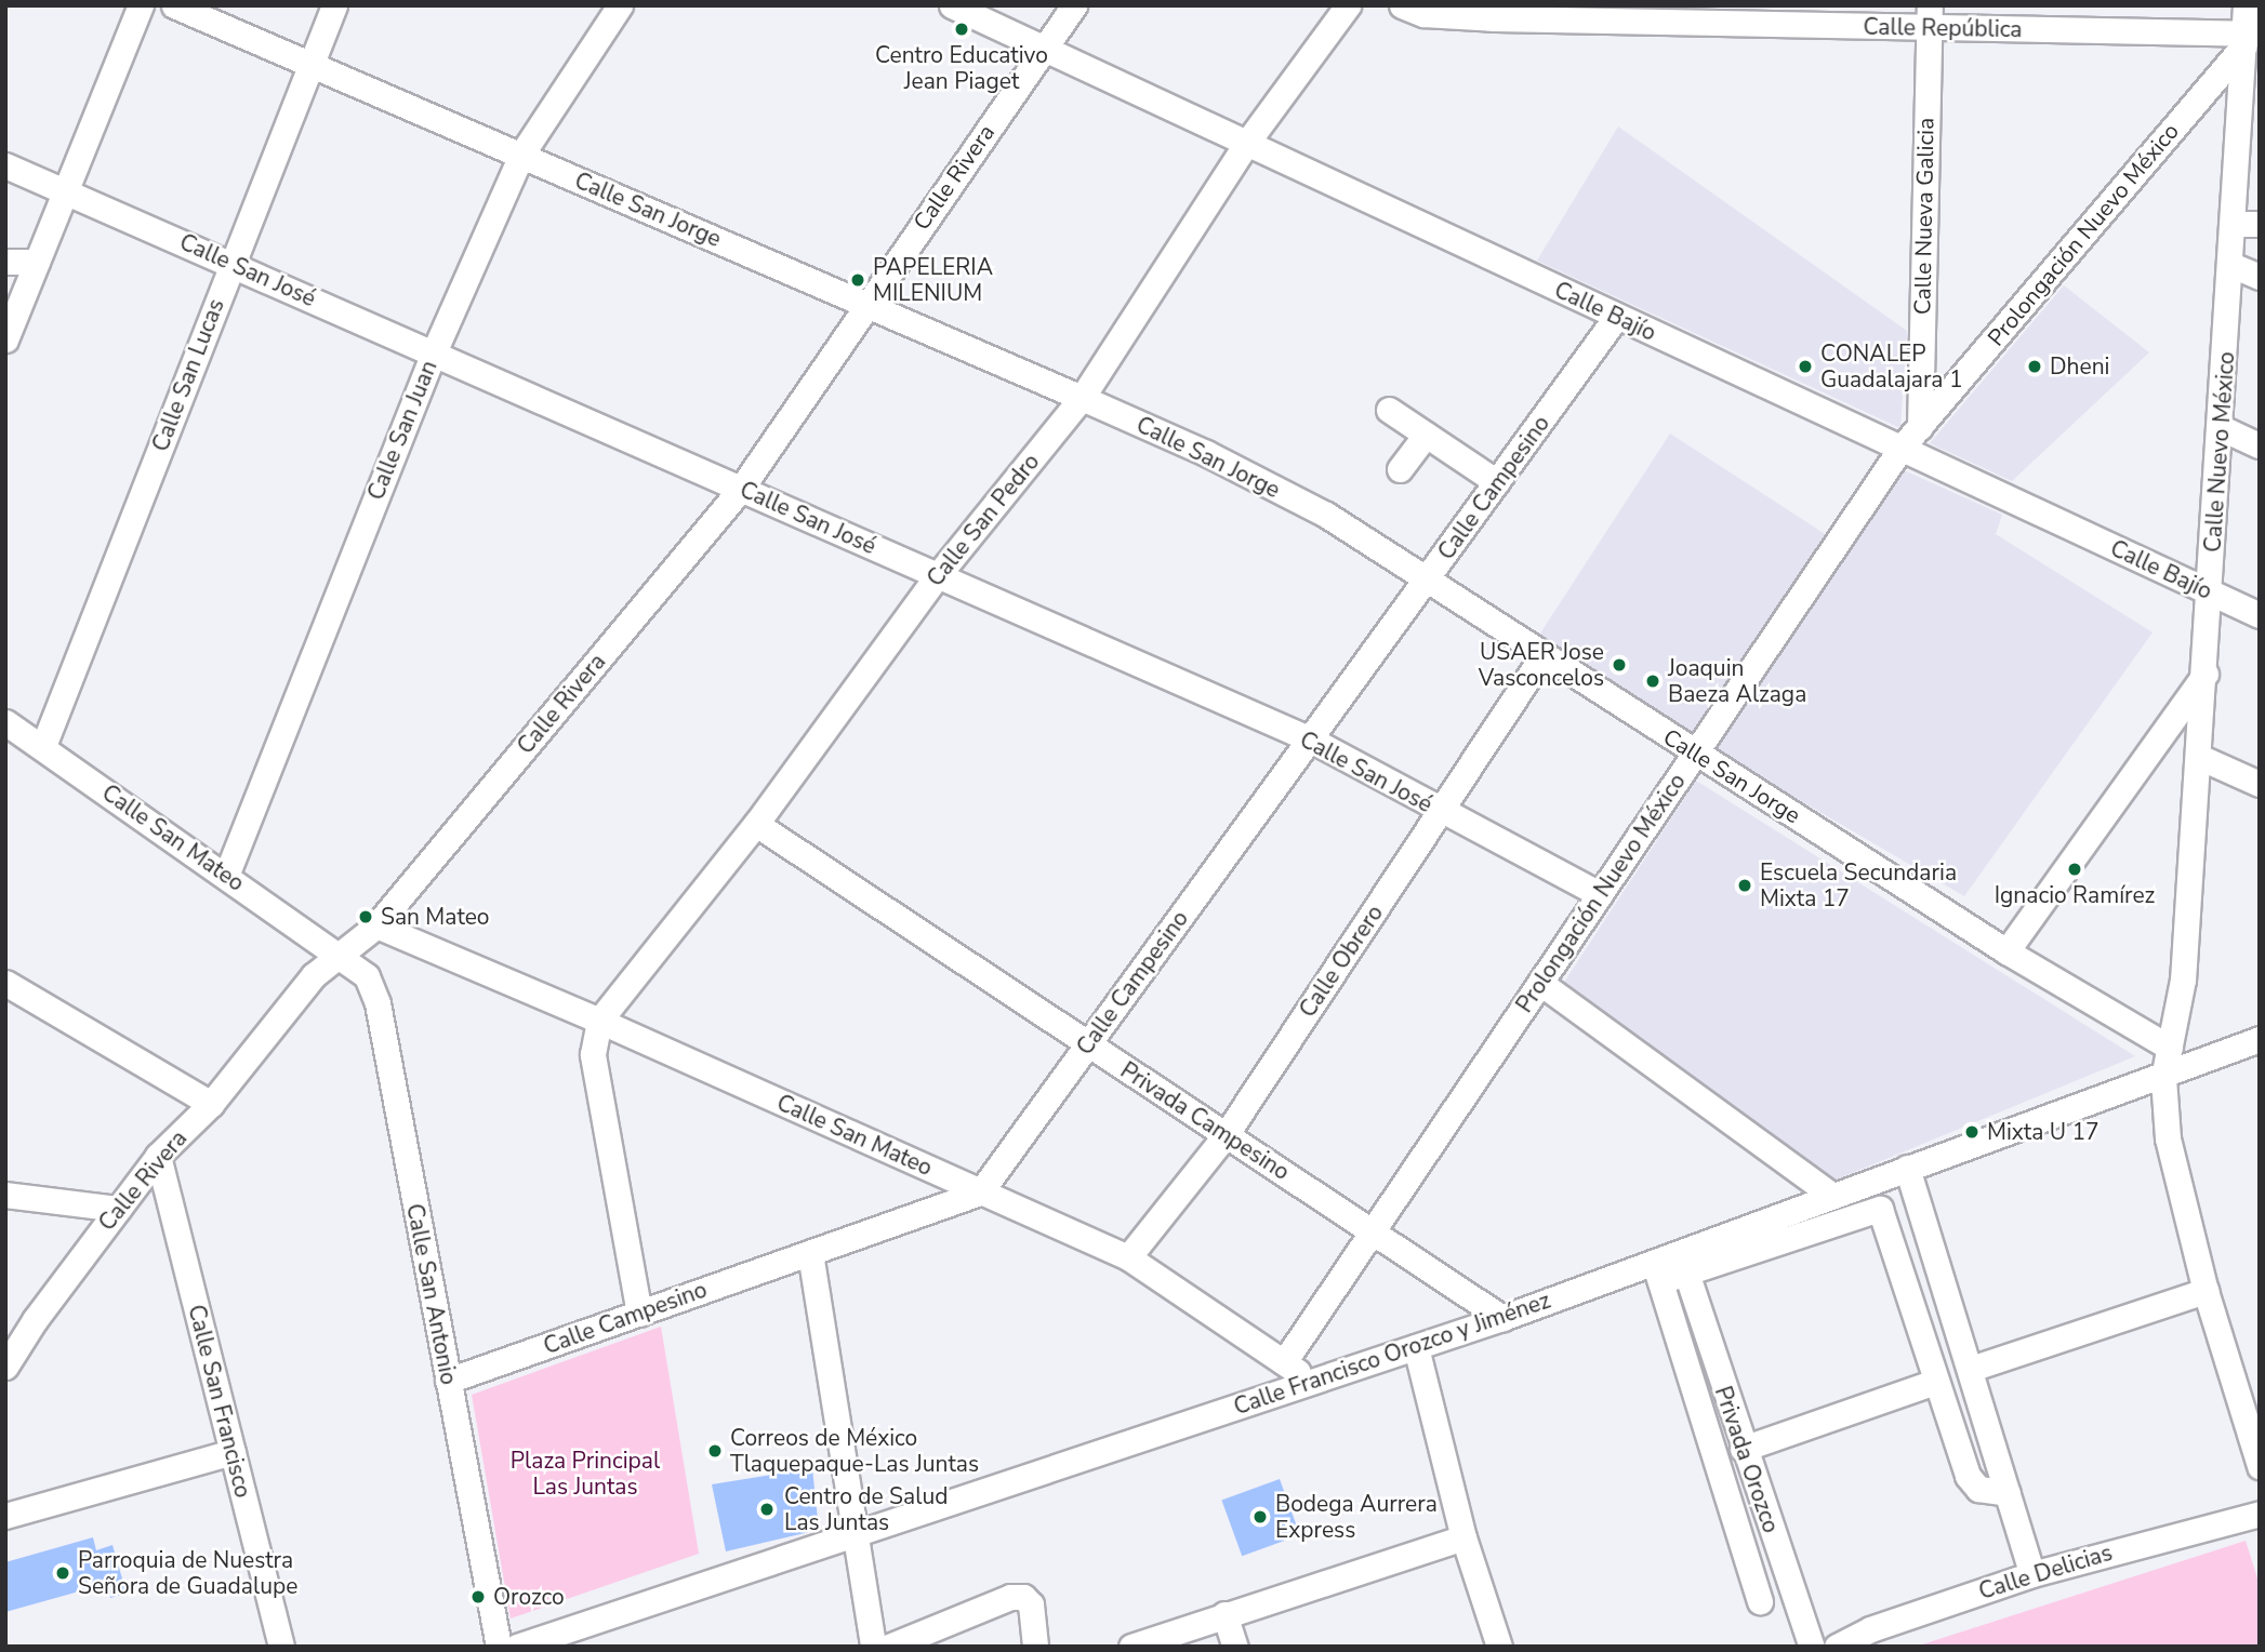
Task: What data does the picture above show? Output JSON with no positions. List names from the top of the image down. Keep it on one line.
{"streets":{"street":["Calle República","Calle Rivera","Calle San Jorge","Calle Nueva Galicia","Prolongación Nuevo México","Calle San José","Calle Bajío","Calle San Lucas","Calle San Juan","Calle Nuevo México","Calle Campesino","Calle San Pedro","Calle San Mateo","Calle Obrero","Privada Campesino","Calle San Antonio","Calle Francisco Orozco y Jiménez","Calle San Francisco","Privada Orozco","Calle Delicias"]},"crossings":[["Calle República","Calle Nueva Galicia"],["Calle República","Prolongación Nuevo México"],["Calle República","Calle Nuevo México"],["Calle Rivera","Calle San Jorge"],["Calle Rivera","Calle San José"],["Calle Rivera","Calle Bajío"],["Calle Rivera","Calle San Mateo"],["Calle Rivera","Calle San Antonio"],["Calle Rivera","Calle San Francisco"],["Calle San Jorge","Prolongación Nuevo México"],["Calle San Jorge","Calle San Lucas"],["Calle San Jorge","Calle San Juan"],["Calle San Jorge","Calle Nuevo México"],["Calle San Jorge","Calle Campesino"],["Calle San Jorge","Calle San Pedro"],["Calle San Jorge","Calle Obrero"],["Calle Nueva Galicia","Prolongación Nuevo México"],["Prolongación Nuevo México","Calle San José"],["Prolongación Nuevo México","Calle Bajío"],["Prolongación Nuevo México","Calle Nuevo México"],["Prolongación Nuevo México","Calle San Mateo"],["Prolongación Nuevo México","Privada Campesino"],["Calle San José","Calle San Lucas"],["Calle San José","Calle San Juan"],["Calle San José","Calle Campesino"],["Calle San José","Calle San Pedro"],["Calle San José","Calle Obrero"],["Calle Bajío","Calle Nuevo México"],["Calle Bajío","Calle Campesino"],["Calle Bajío","Calle San Pedro"],["Calle San Lucas","Calle San Mateo"],["Calle San Juan","Calle San Mateo"],["Calle Nuevo México","Calle Francisco Orozco y Jiménez"],["Calle Campesino","Calle San Mateo"],["Calle Campesino","Privada Campesino"],["Calle Campesino","Calle San Antonio"],["Calle San Pedro","Calle San Mateo"],["Calle San Pedro","Privada Campesino"],["Calle San Mateo","Calle Obrero"],["Calle San Mateo","Calle San Antonio"],["Calle San Mateo","Calle Francisco Orozco y Jiménez"],["Calle Obrero","Privada Campesino"],["Privada Campesino","Calle Francisco Orozco y Jiménez"],["Calle Francisco Orozco y Jiménez","Privada Orozco"]],"parks":["Plaza Principal Las Juntas"],"places":["Centro Educativo Jean Piaget","PAPELERIA MILENIUM","CONALEP Guadalajara 1","Dheni","USAER Jose Vasconcelos","Joaquin Baeza Alzaga","Ignacio Ramírez","Escuela Secundaria Mixta 17","San Mateo","Mixta U 17","Correos de México Tlaquepaque-Las Juntas","Centro de Salud Las Juntas","Bodega Aurrera Express","Parroquia de Nuestra Señora de Guadalupe","Orozco"]}
